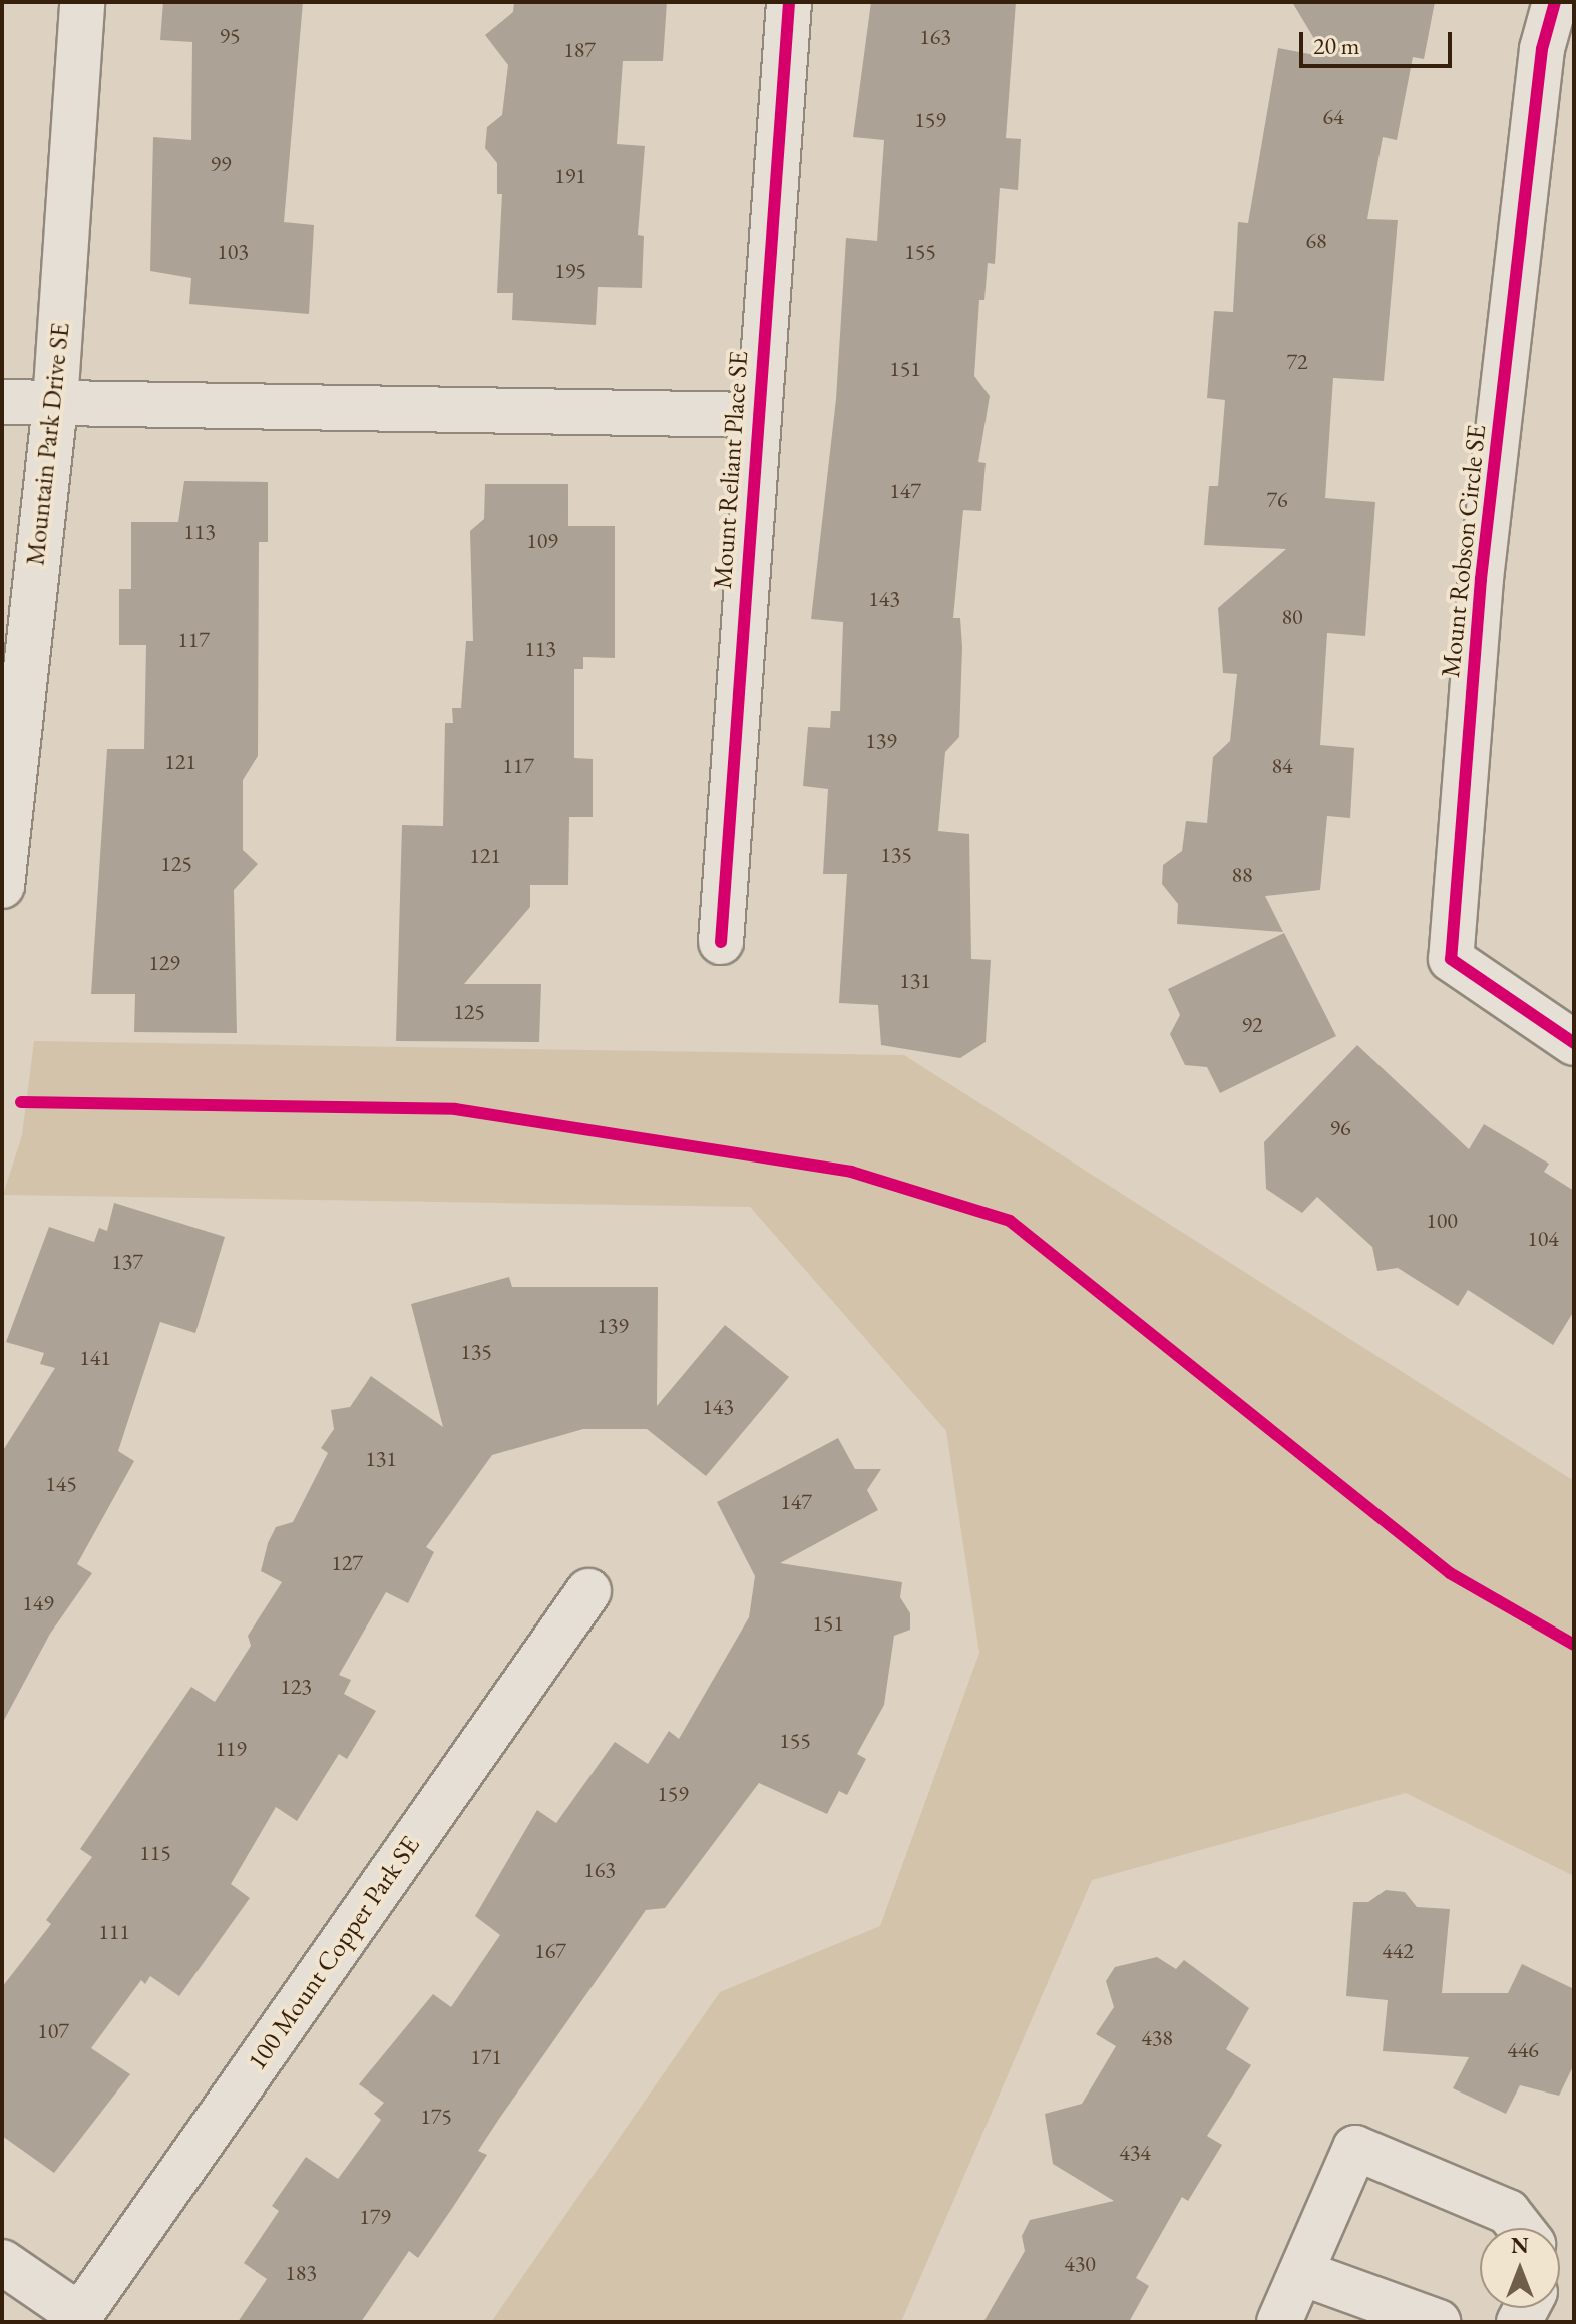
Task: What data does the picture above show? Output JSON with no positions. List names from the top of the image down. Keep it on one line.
{"streets":{"street":["Mountain Park Drive SE","Mount Reliant Place SE","Mount Robson Circle SE","100 Mount Copper Park SE"]},"crossings":[["Mountain Park Drive SE","Mount Reliant Place SE"]],"house_numbers":["95","163","187","64","159","99","191","68","103","155","195","72","151","147","76","113","109","143","80","117","113","139","121","117","84","135","121","125","88","129","131","125","92","96","100","104","137","139","135","141","143","131","145","147","127","149","151","123","155","119","159","115","163","111","167","442","107","438","446","171","175","434","179","430","183"],"scale_bar":"20 m","north":"top"}
